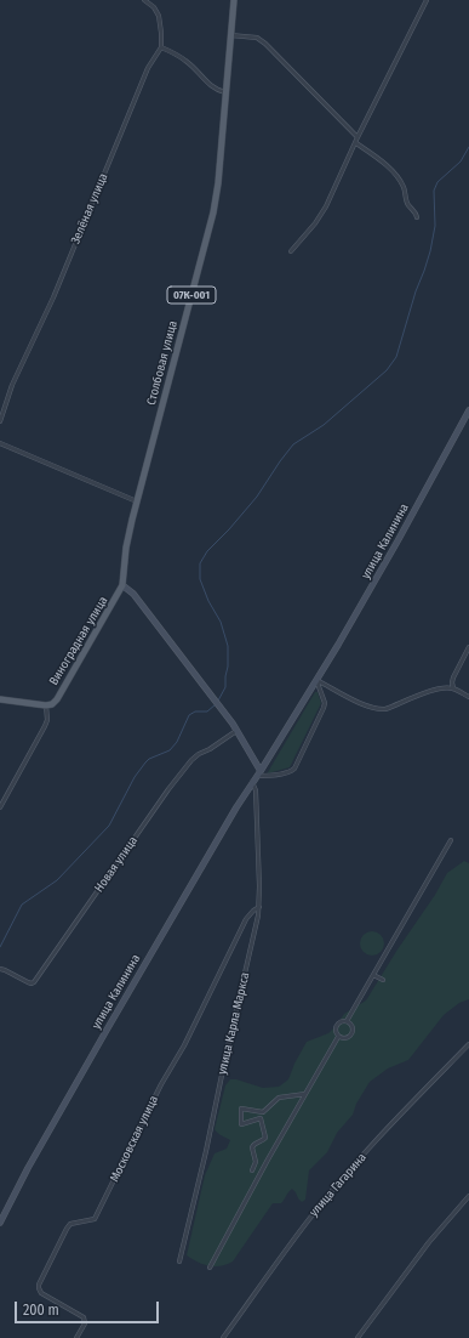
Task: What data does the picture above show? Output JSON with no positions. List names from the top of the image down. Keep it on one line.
{"streets":{"main road":["07К-001","Столбовая улица","Виноградная улица"],"street":["Зелёная улица","улица Калинина","Новая улица","улица Карла Маркса","Московская улица","улица Гагарина"]},"crossings":[["Столбовая улица","Виноградная улица"],["улица Калинина","улица Карла Маркса"],["улица Карла Маркса","Московская улица"]],"scale_bar":"200 m"}
